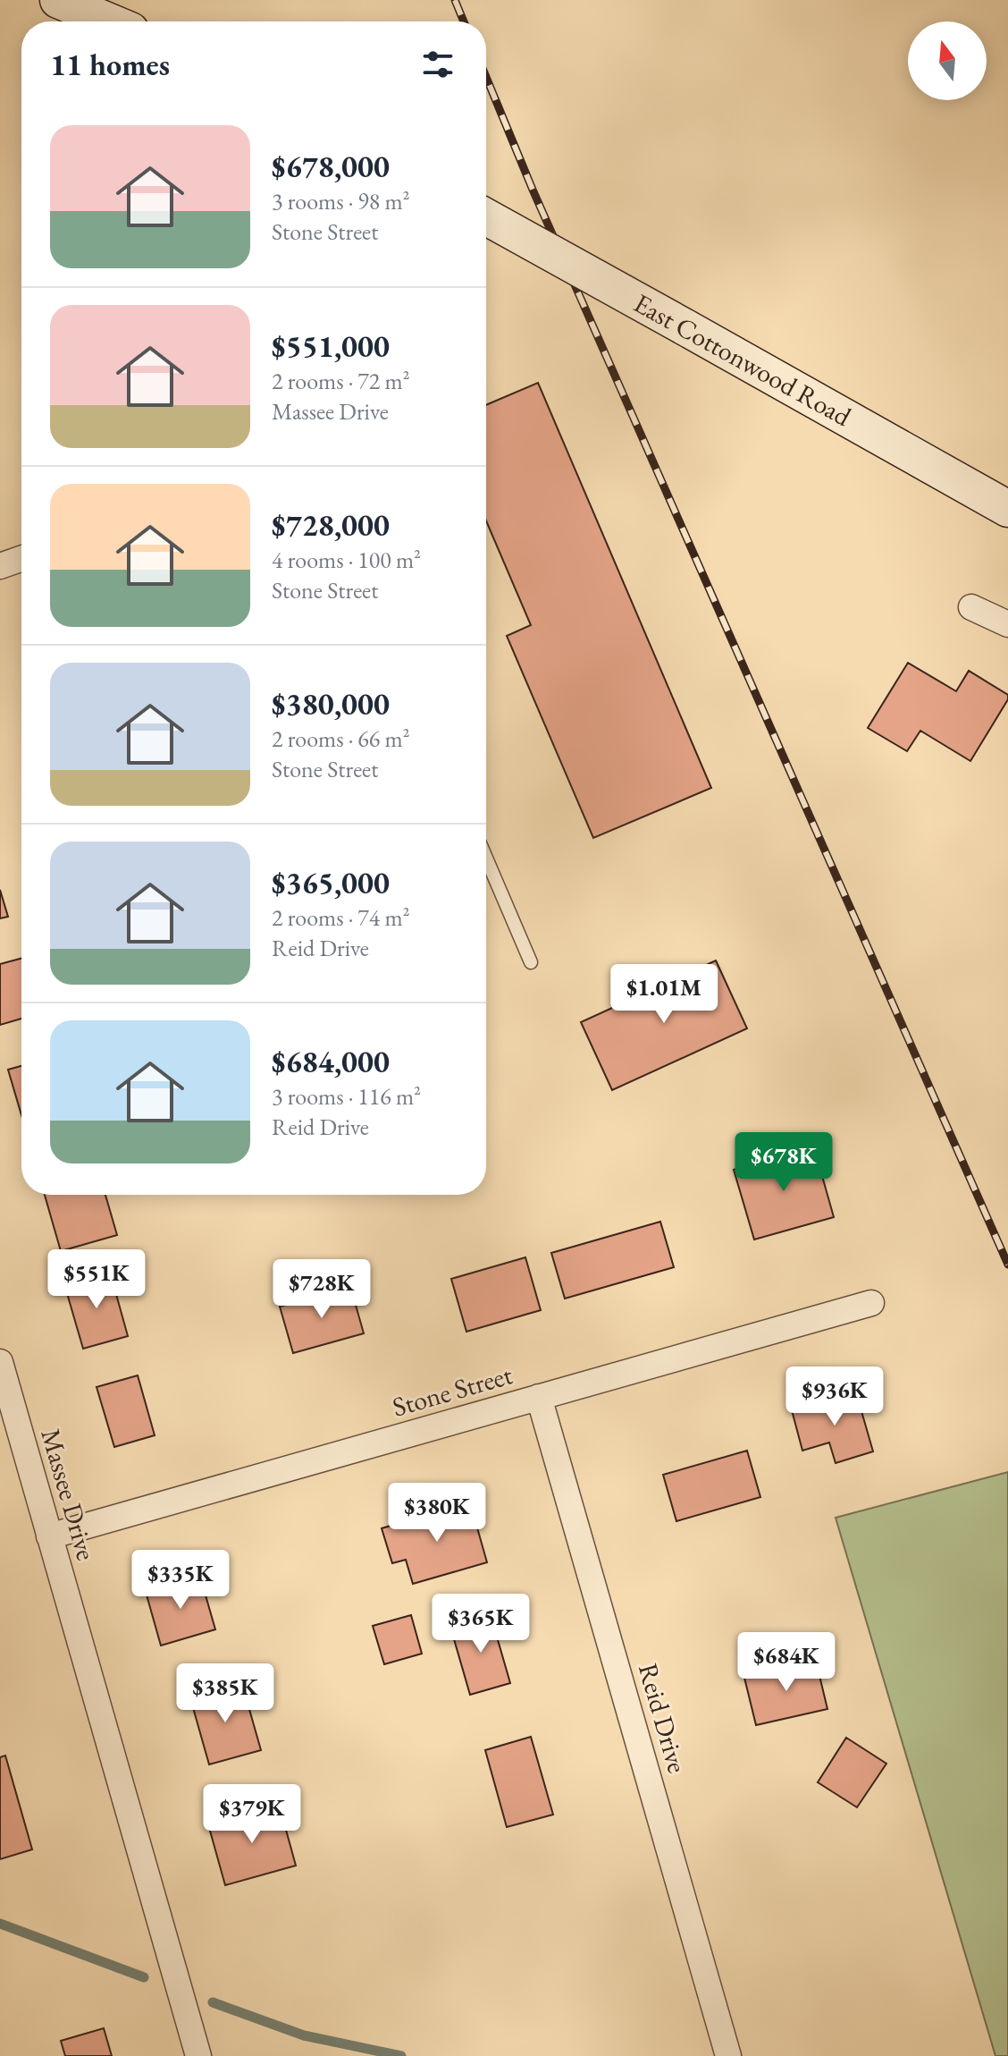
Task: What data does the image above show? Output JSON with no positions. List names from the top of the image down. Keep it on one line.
{"streets":{"main road":["East Cottonwood Road"],"street":["Stone Street","Massee Drive","Reid Drive"]},"crossings":[["Stone Street","Massee Drive"],["Stone Street","Reid Drive"]],"north":"top","page":{"heading":"11 homes","list":[{"name":"$678,000","note":"3 rooms · 98 m² · Stone Street"},{"name":"$551,000","note":"2 rooms · 72 m² · Massee Drive"},{"name":"$728,000","note":"4 rooms · 100 m² · Stone Street"},{"name":"$380,000","note":"2 rooms · 66 m² · Stone Street"},{"name":"$365,000","note":"2 rooms · 74 m² · Reid Drive"},{"name":"$684,000","note":"3 rooms · 116 m² · Reid Drive"}],"price":["$1.01M","$678K","$551K","$728K","$936K","$380K","$335K","$365K","$684K","$385K","$379K"]}}
